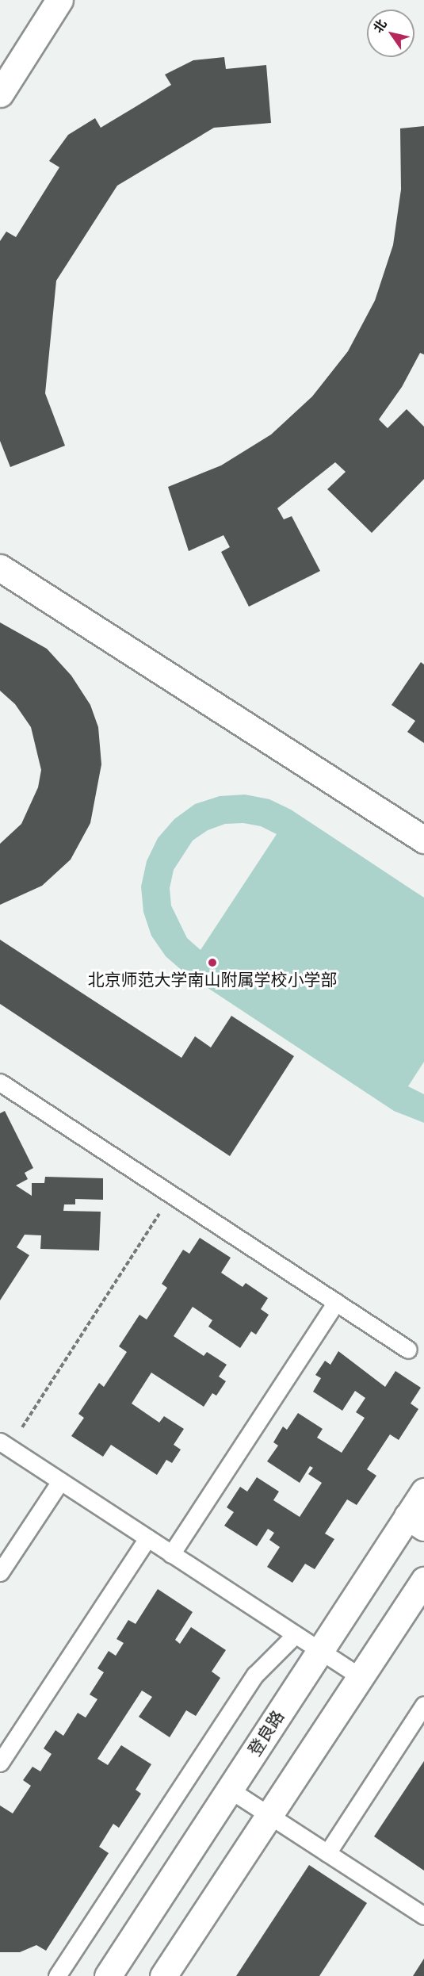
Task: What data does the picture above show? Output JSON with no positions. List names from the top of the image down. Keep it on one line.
{"streets":{"street":["登良路"]},"places":["北京师范大学南山附属学校小学部"],"north":"top left"}
